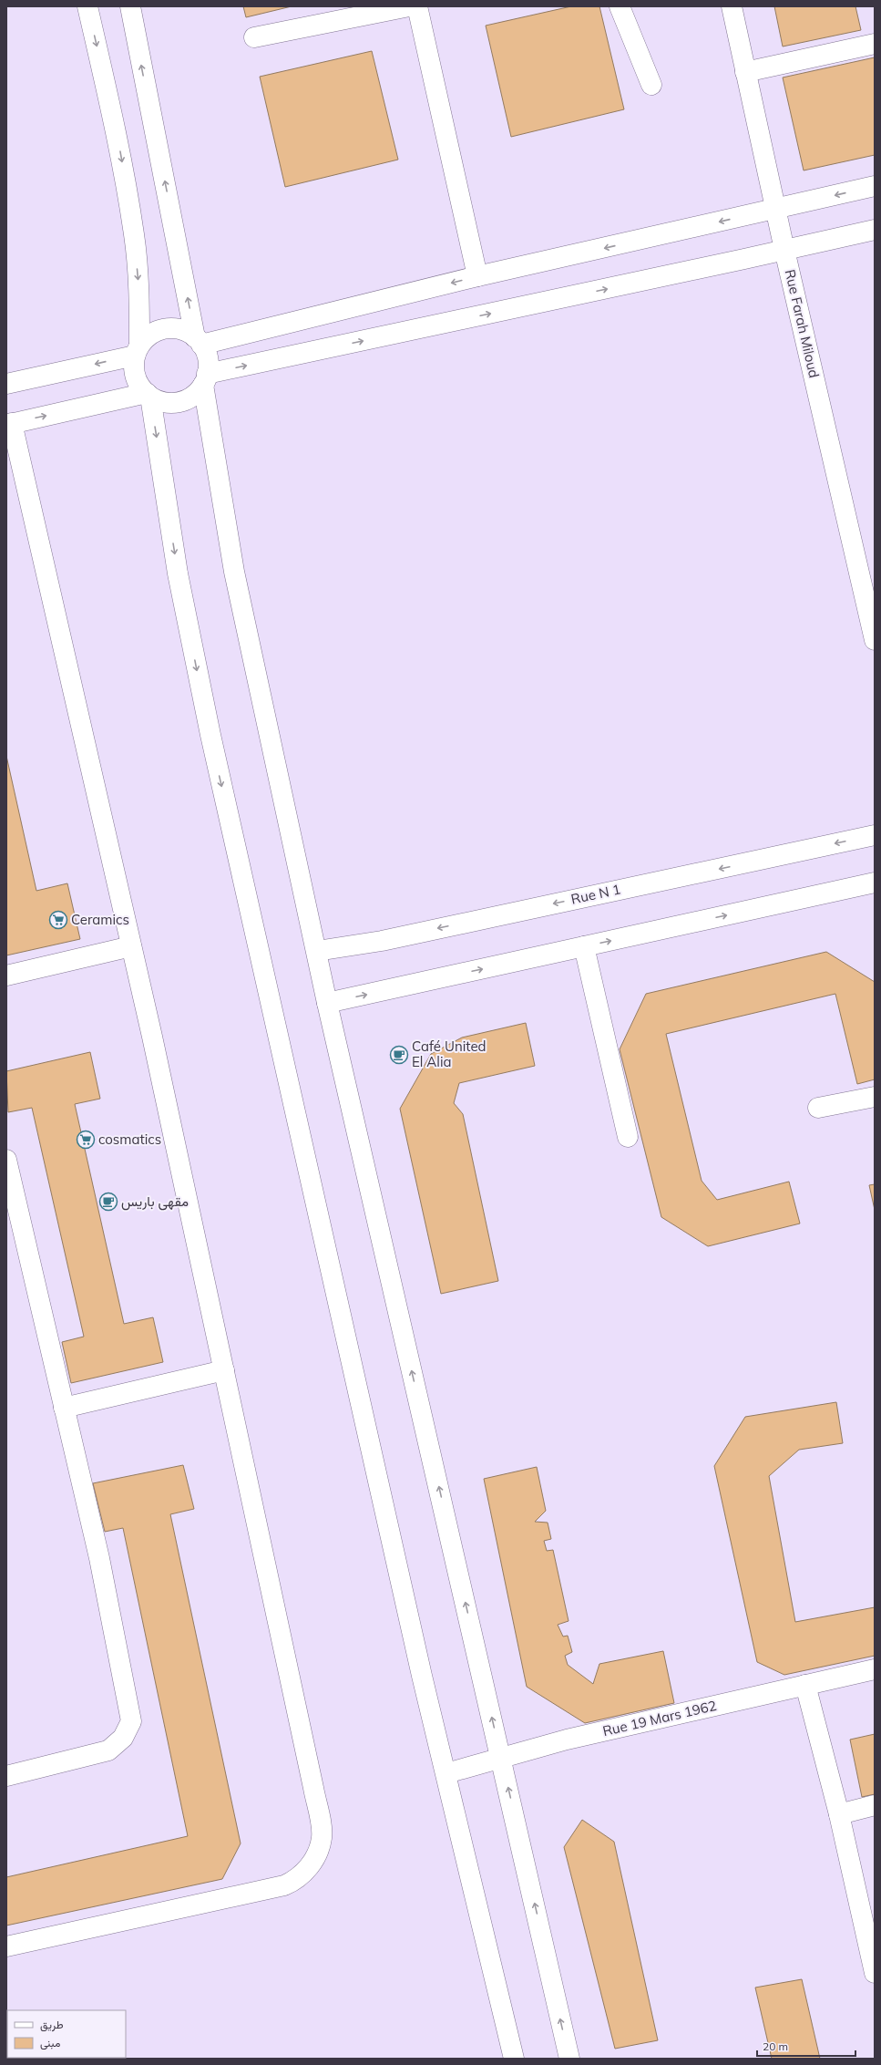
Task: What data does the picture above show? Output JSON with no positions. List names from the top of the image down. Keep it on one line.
{"streets":{"street":["Rue Farah Miloud","Rue N 1","Rue 19 Mars 1962"]},"places":{"supermarket":["Ceramics","cosmatics"],"cafe":["Café United El Alia","مقهى باريس"]},"legend":["طريق","مبنى"],"scale_bar":"20 m"}
